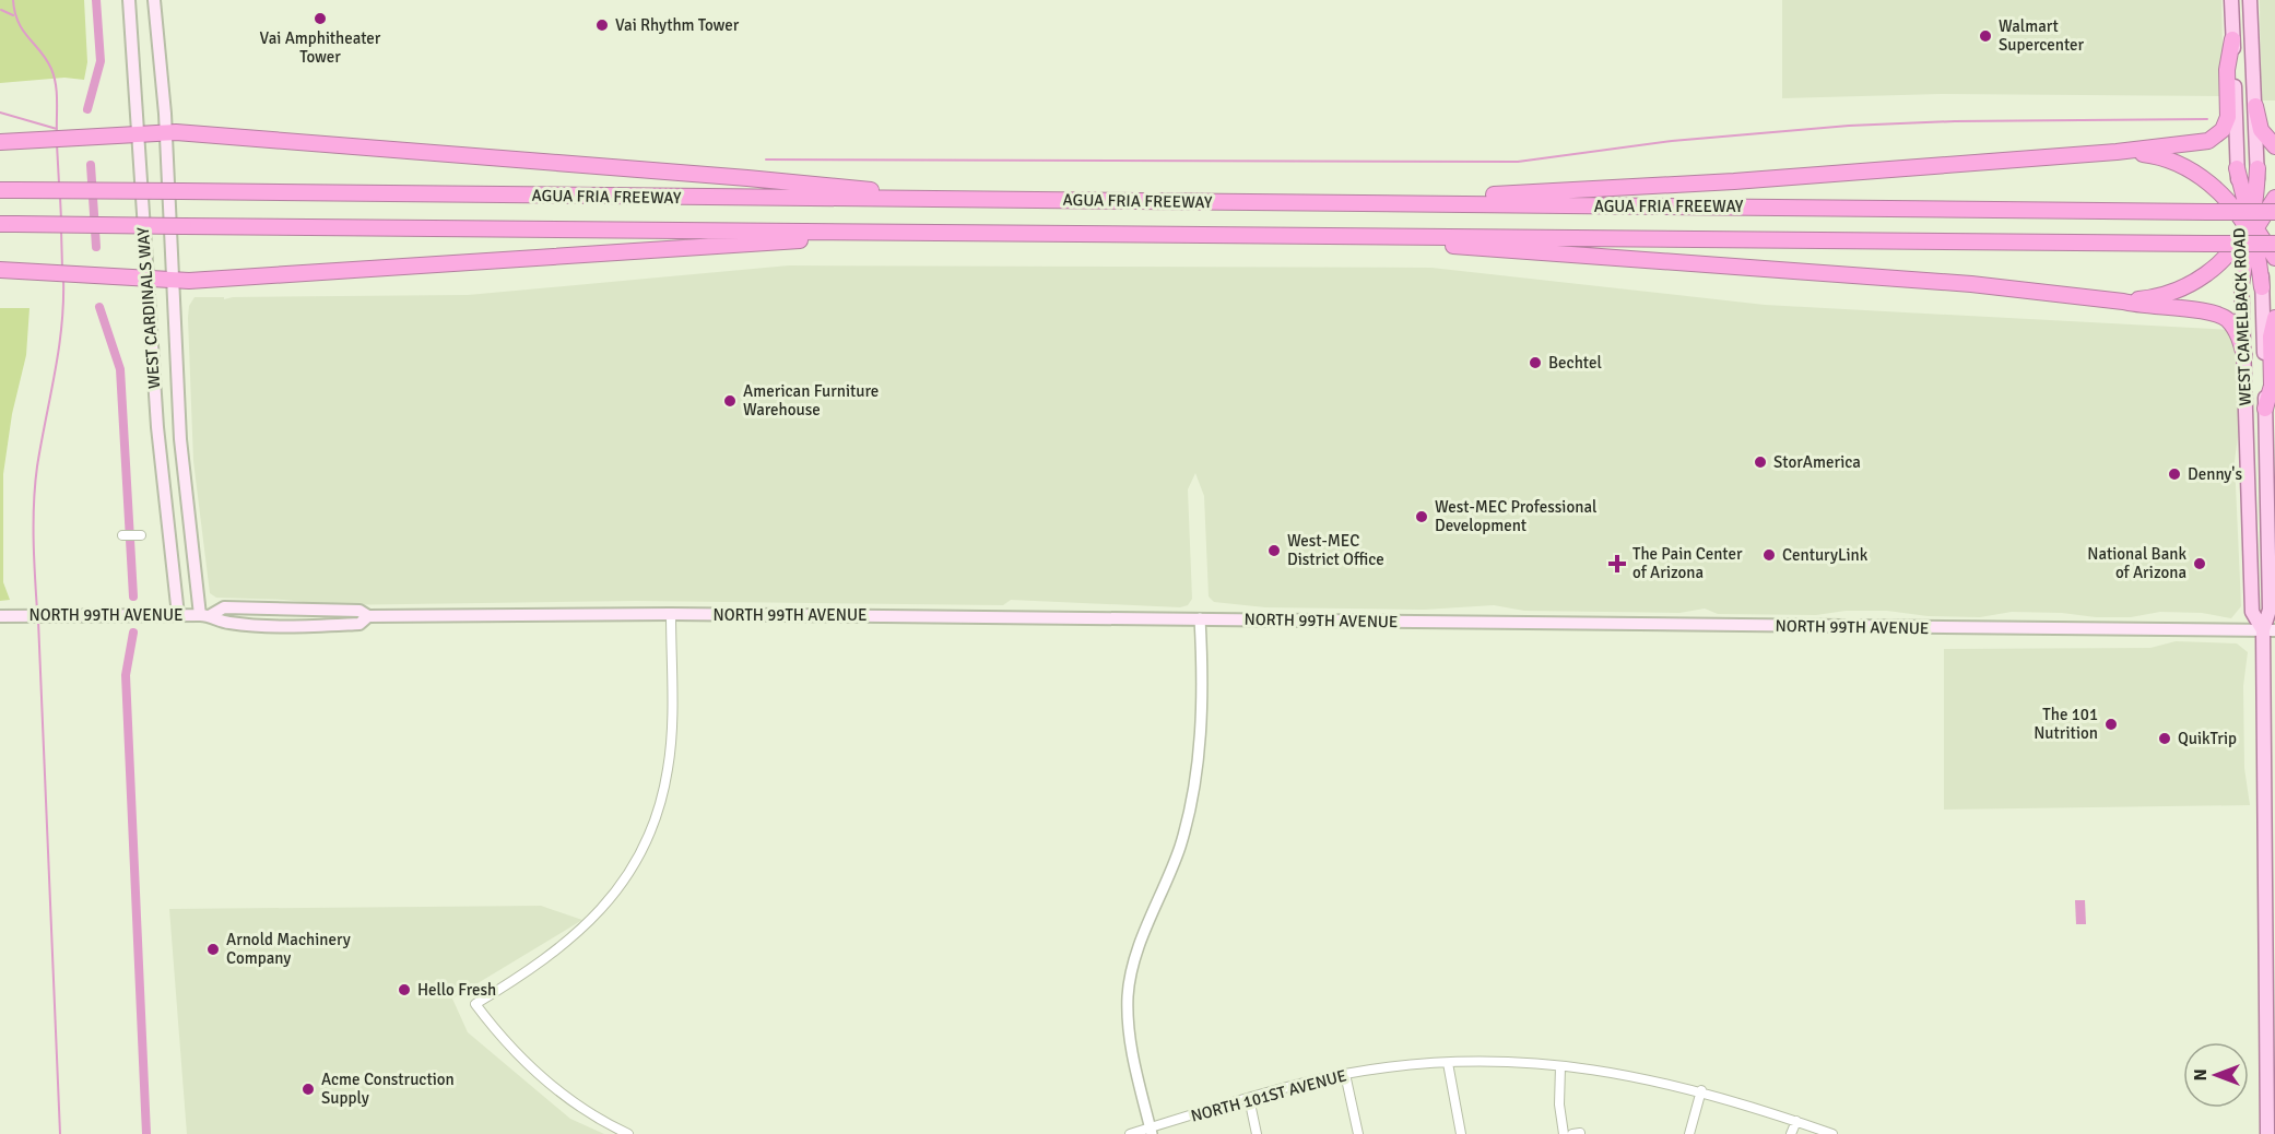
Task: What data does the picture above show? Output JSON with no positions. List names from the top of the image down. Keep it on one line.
{"streets":{"highway":["AGUA FRIA FREEWAY"],"main road":["WEST CARDINALS WAY","WEST CAMELBACK ROAD","NORTH 99TH AVENUE"],"street":["NORTH 101ST AVENUE"]},"crossings":[["WEST CARDINALS WAY","NORTH 99TH AVENUE"],["WEST CAMELBACK ROAD","NORTH 99TH AVENUE"]],"places":{"other":["Vai Amphitheater Tower","Vai Rhythm Tower","Walmart Supercenter","Bechtel","American Furniture Warehouse","StorAmerica","Denny's","West-MEC Professional Development","West-MEC District Office","CenturyLink","National Bank of Arizona","The 101 Nutrition","QuikTrip","Arnold Machinery Company","Hello Fresh","Acme Construction Supply"],"health":["The Pain Center of Arizona"]},"north":"left"}
